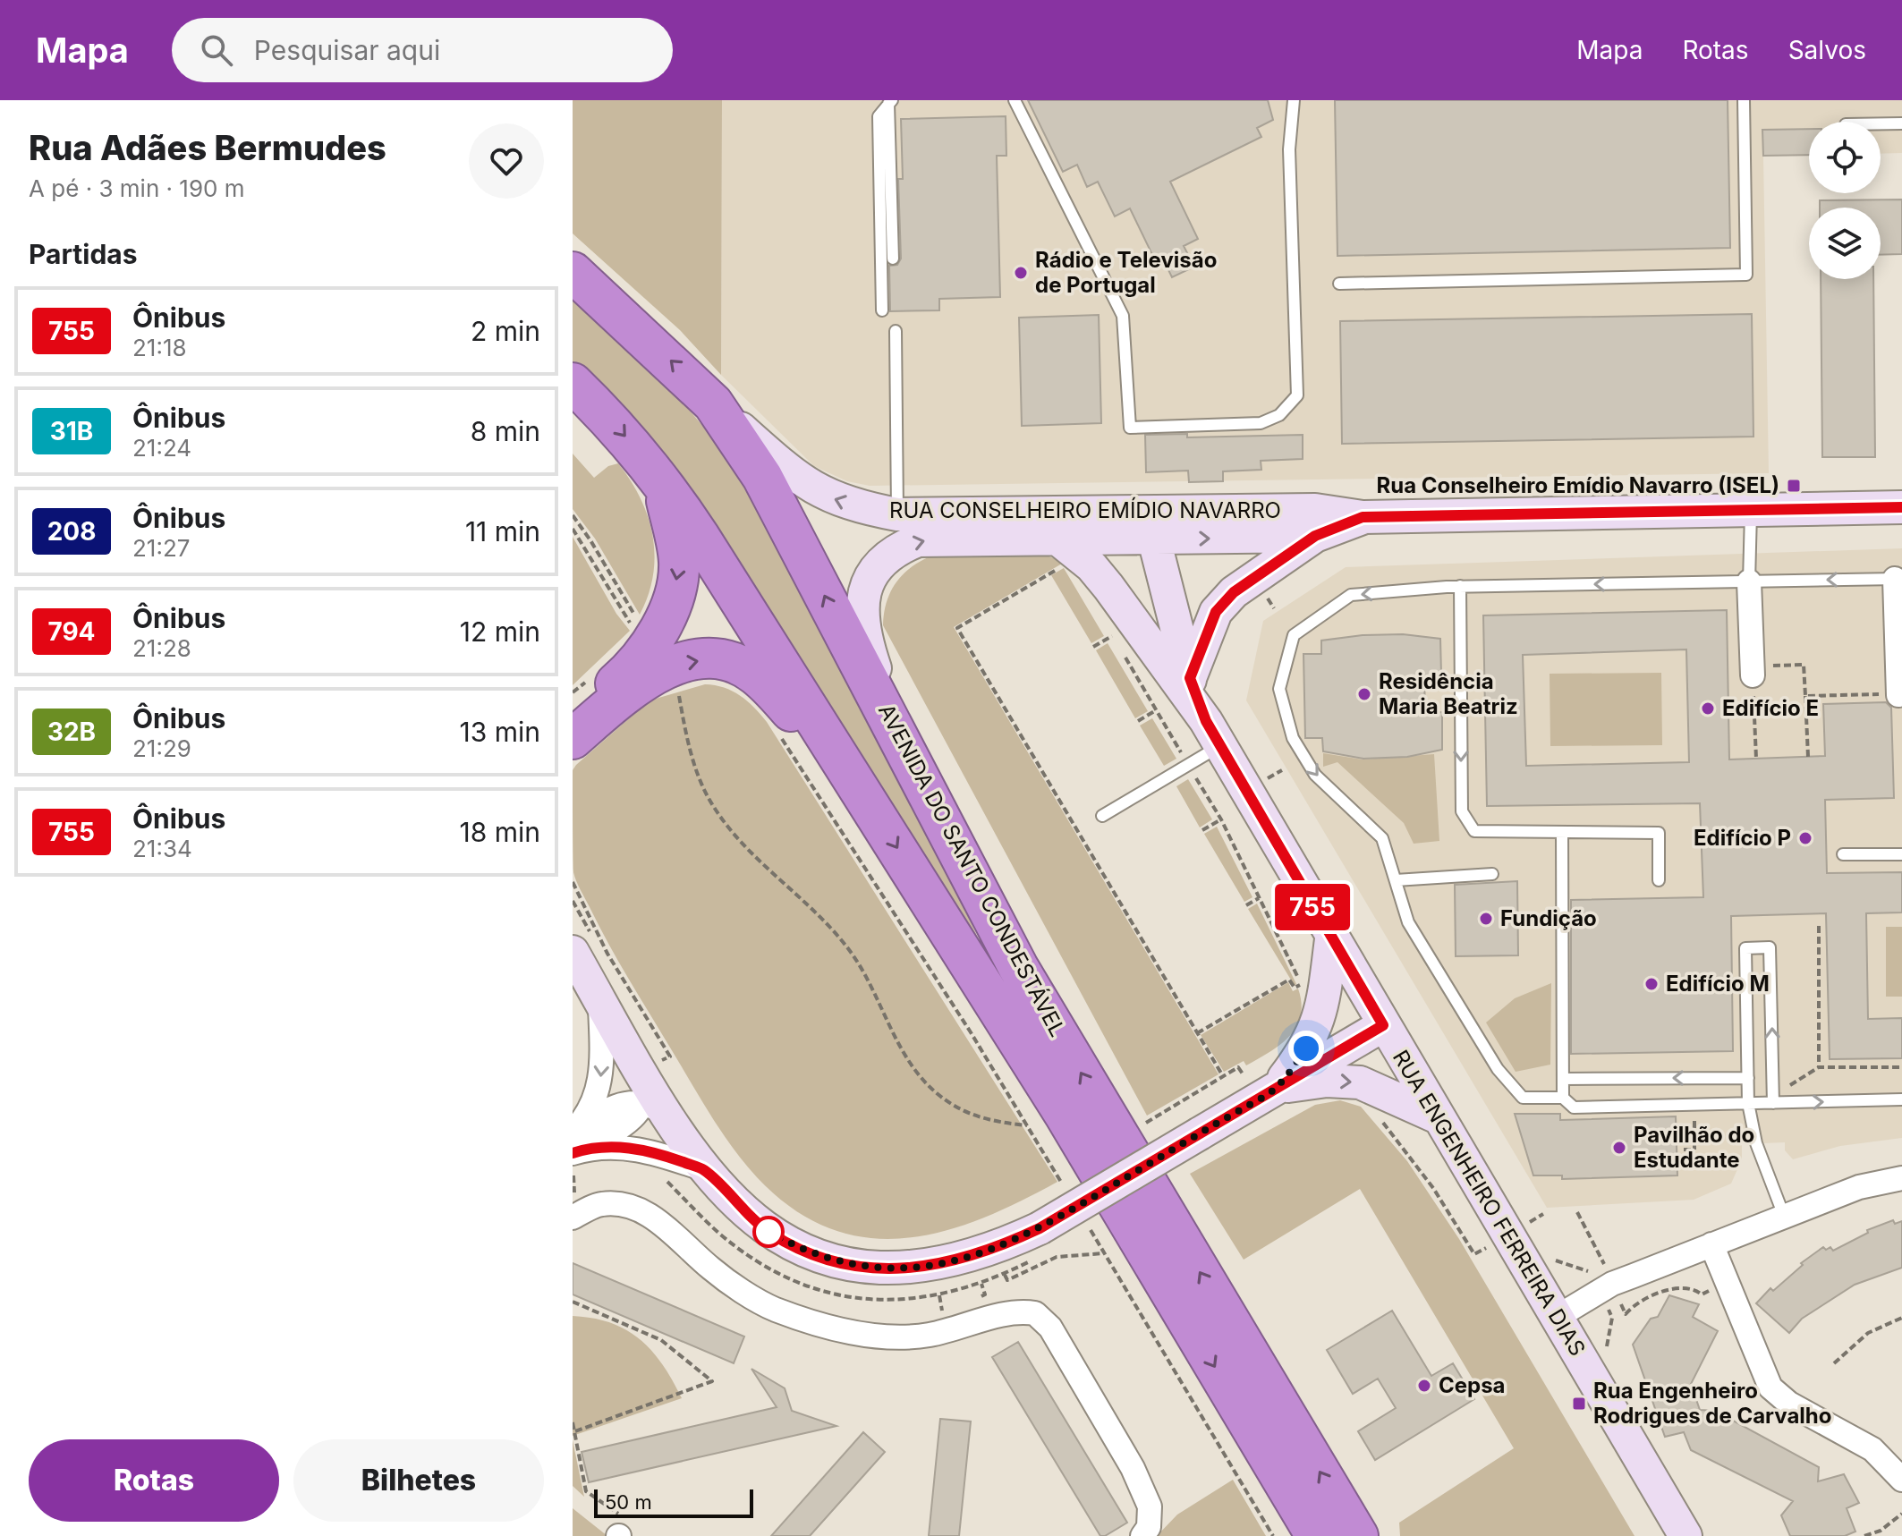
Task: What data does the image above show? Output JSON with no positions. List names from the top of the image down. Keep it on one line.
{"streets":{"highway":["AVENIDA DO SANTO CONDESTÁVEL"],"street":["RUA CONSELHEIRO EMÍDIO NAVARRO","RUA ENGENHEIRO FERREIRA DIAS"]},"crossings":[["RUA CONSELHEIRO EMÍDIO NAVARRO","AVENIDA DO SANTO CONDESTÁVEL"],["RUA CONSELHEIRO EMÍDIO NAVARRO","RUA ENGENHEIRO FERREIRA DIAS"]],"places":{"other":["Rádio e Televisão de Portugal","Residência Maria Beatriz","Edifício E","Edifício P","Fundição","Edifício M","Pavilhão do Estudante","Cepsa"],"transit":["Rua Conselheiro Emídio Navarro (ISEL)","Rua Engenheiro Rodrigues de Carvalho"]},"lines":["bus line 755"],"scale_bar":"50 m","page":{"header":"Mapa","search":"Pesquisar aqui","nav":["Mapa","Rotas","Salvos"],"heading":[["Rua Adães Bermudes","A pé · 3 min · 190 m"],"Partidas"],"on_map":"755","list":[{"mark":"755","name":"Ônibus","note":"21:18","value":"2 min"},{"mark":"31B","name":"Ônibus","note":"21:24","value":"8 min"},{"mark":"208","name":"Ônibus","note":"21:27","value":"11 min"},{"mark":"794","name":"Ônibus","note":"21:28","value":"12 min"},{"mark":"32B","name":"Ônibus","note":"21:29","value":"13 min"},{"mark":"755","name":"Ônibus","note":"21:34","value":"18 min"}],"buttons":["Rotas","Bilhetes"],"scale":"50 m"}}
